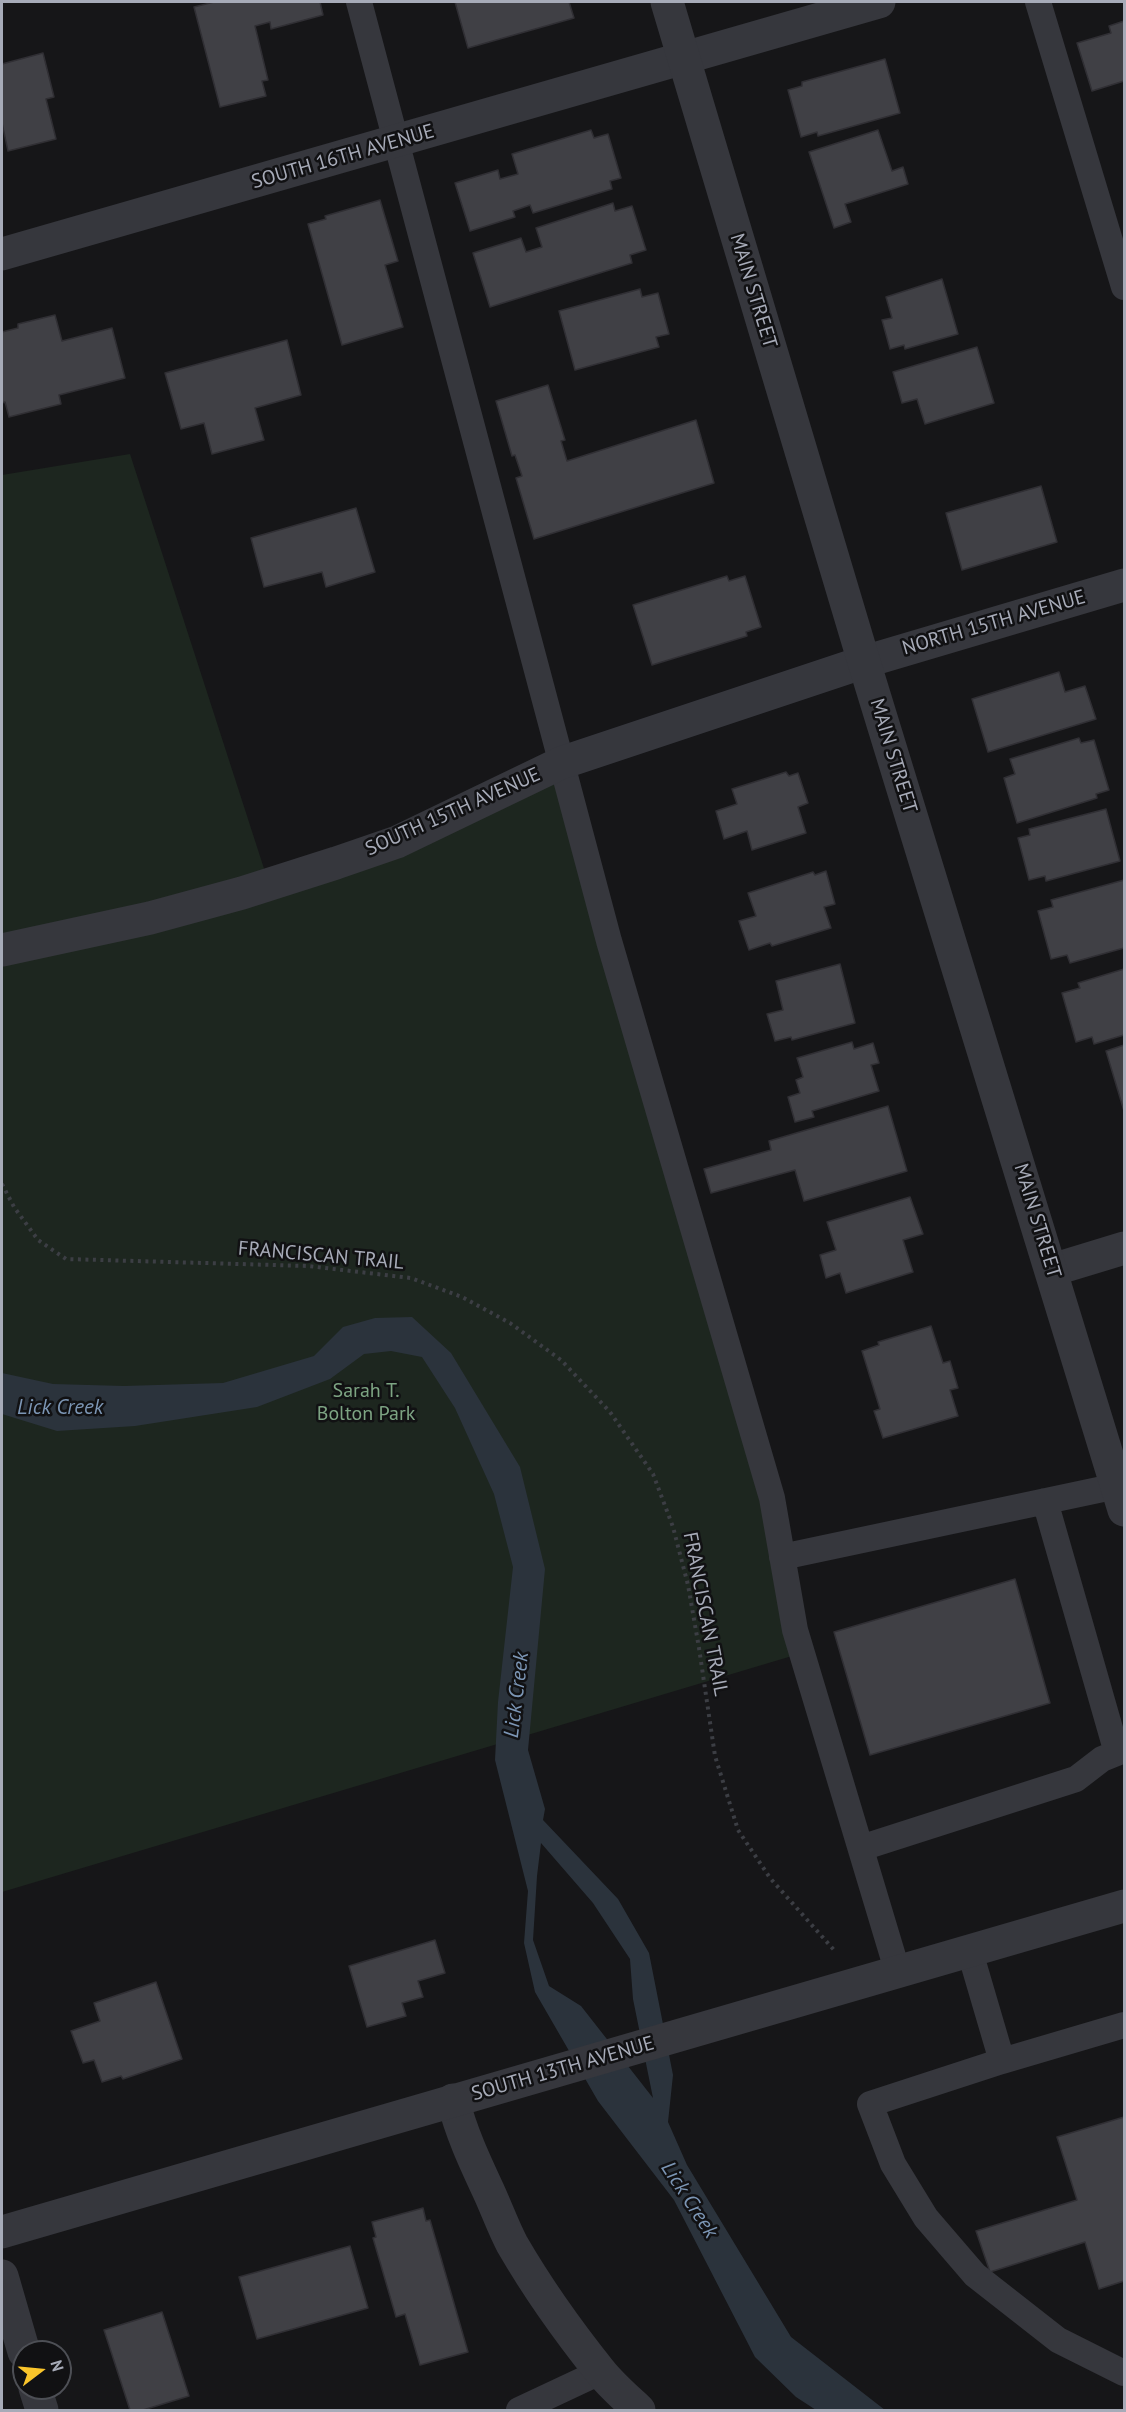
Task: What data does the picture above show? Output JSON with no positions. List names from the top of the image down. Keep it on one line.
{"streets":{"street":["SOUTH 16TH AVENUE","MAIN STREET","NORTH 15TH AVENUE","SOUTH 15TH AVENUE","SOUTH 13TH AVENUE"],"path":["FRANCISCAN TRAIL"]},"crossings":[["SOUTH 16TH AVENUE","MAIN STREET"],["MAIN STREET","NORTH 15TH AVENUE"],["MAIN STREET","SOUTH 15TH AVENUE"],["NORTH 15TH AVENUE","SOUTH 15TH AVENUE"]],"water":["Lick Creek"],"parks":["Sarah T. Bolton Park"],"north":"right"}
